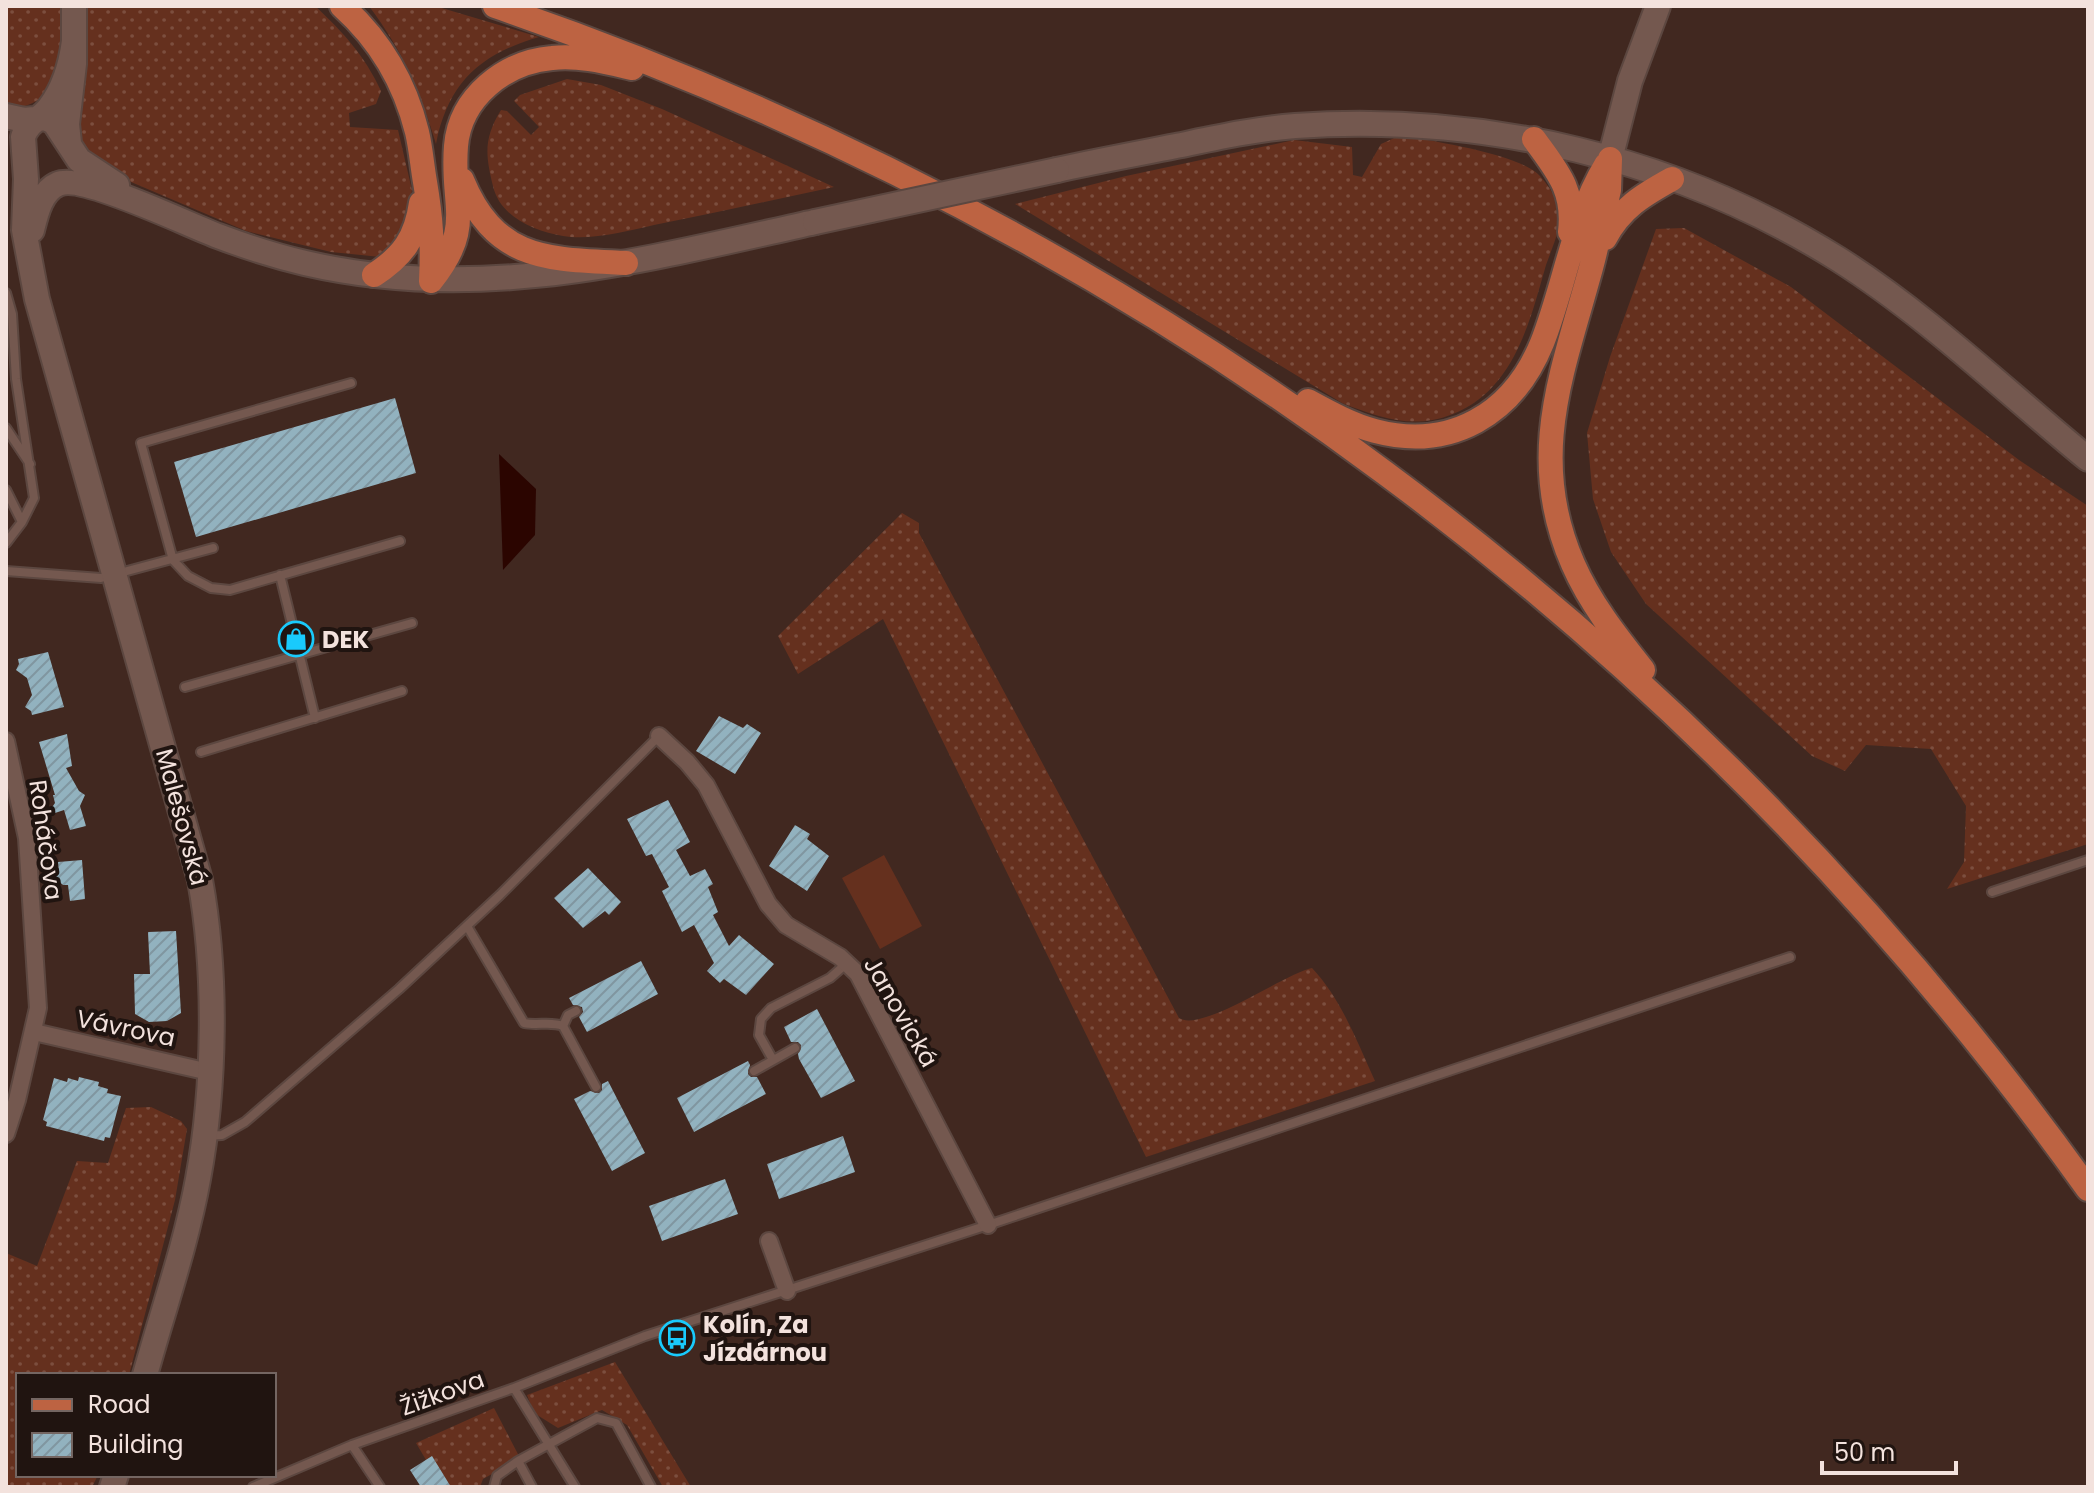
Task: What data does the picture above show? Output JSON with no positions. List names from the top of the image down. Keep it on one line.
{"streets":{"main road":["Malešovská"],"street":["Roháčova","Janovická","Vávrova"],"lane":["Žižkova"]},"crossings":[["Malešovská","Vávrova"],["Roháčova","Vávrova"],["Janovická","Žižkova"]],"places":{"shop":["DEK"],"bus stop":["Kolín, Za Jízdárnou"]},"legend":["Road","Building"],"scale_bar":"50 m"}
